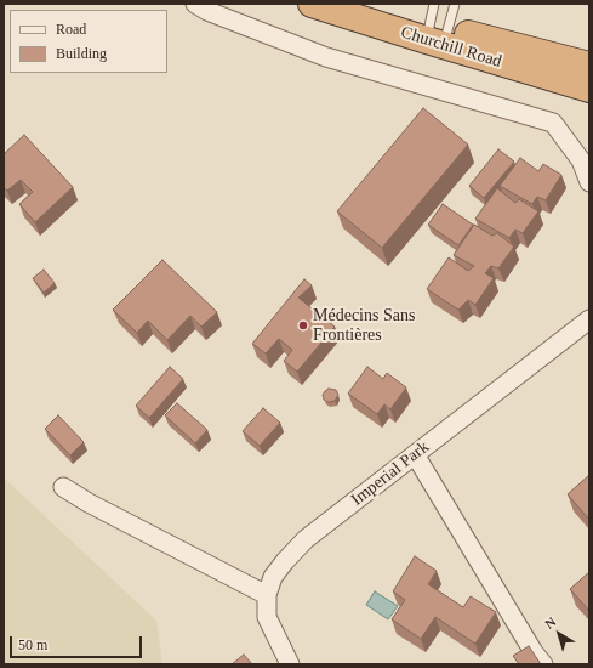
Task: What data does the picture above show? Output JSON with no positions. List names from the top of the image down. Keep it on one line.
{"streets":{"highway":["Churchill Road"],"street":["Imperial Park"]},"places":["Médecins Sans Frontières"],"legend":["Road","Building"],"scale_bar":"50 m","north":"top left"}
